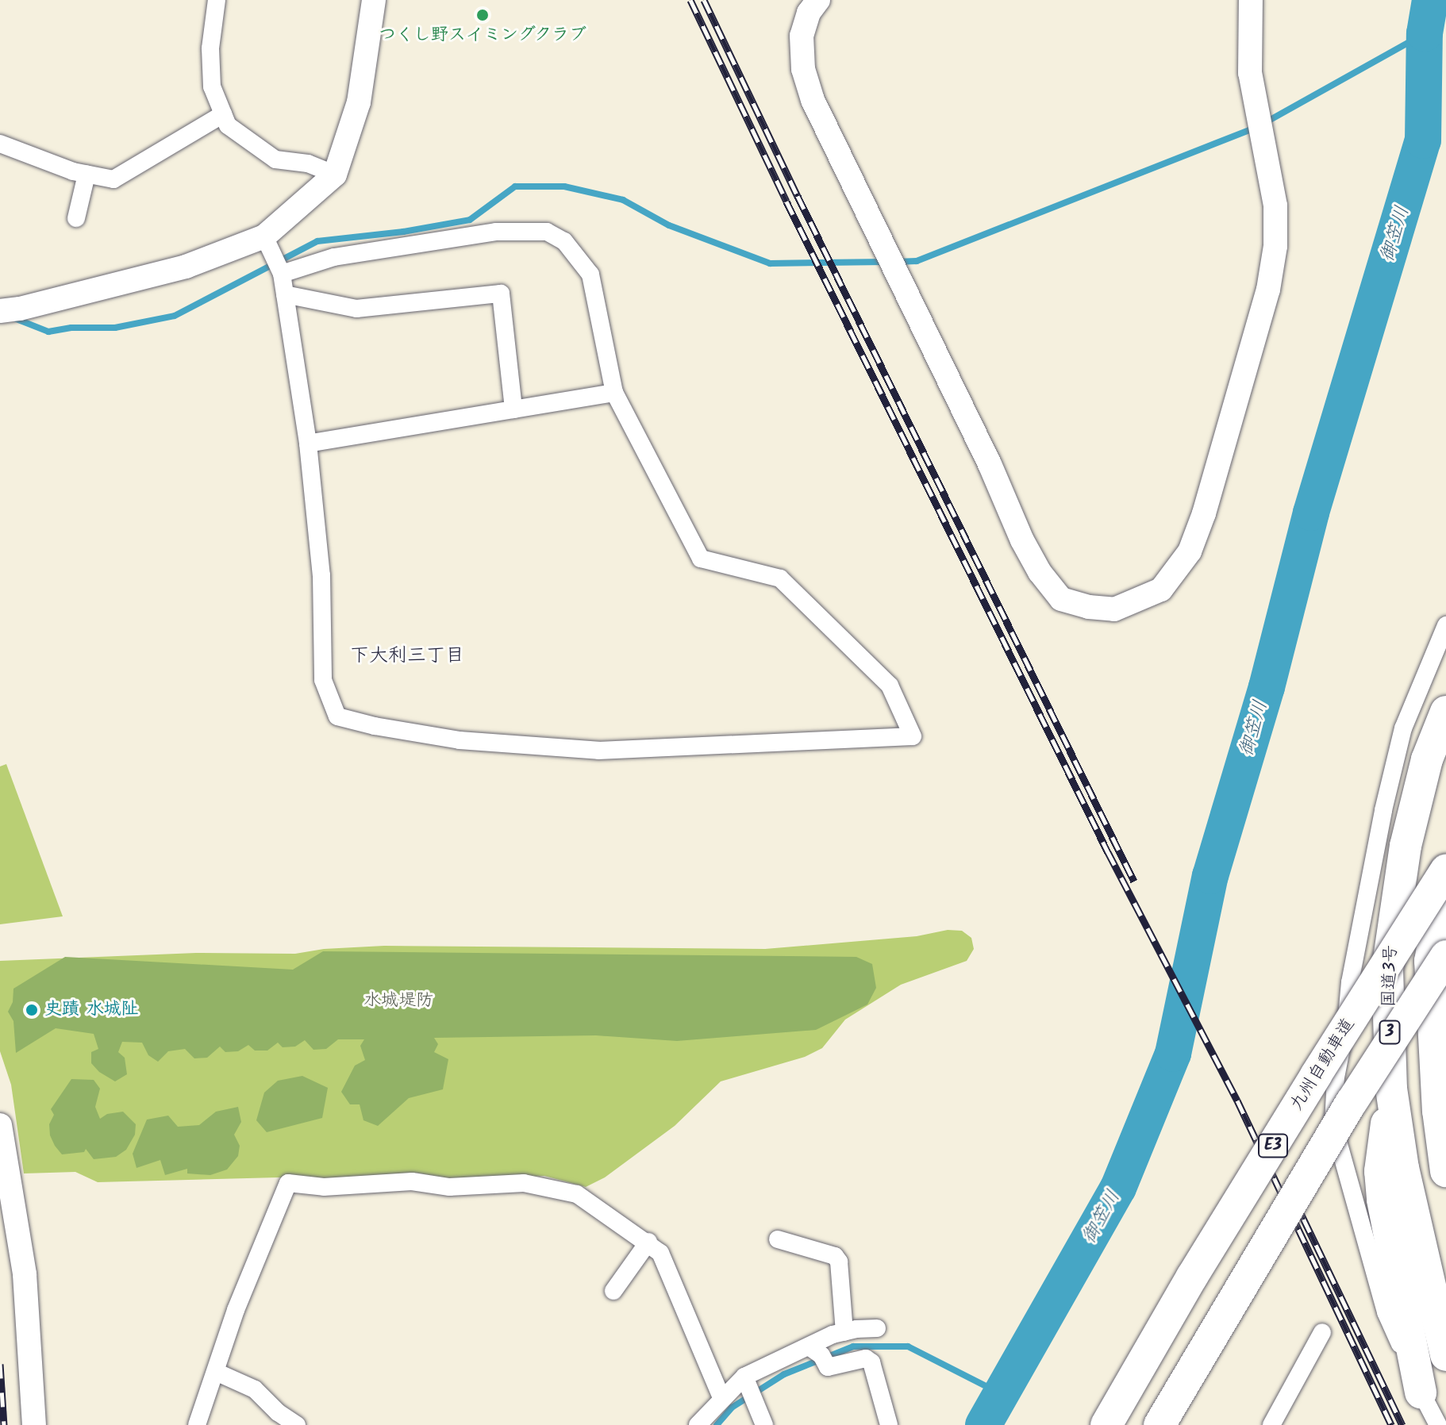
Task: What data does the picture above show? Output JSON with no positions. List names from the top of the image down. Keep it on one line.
{"streets":{"highway":["国道3号","3","九州自動車道","E3"]},"districts":["下大利三丁目"],"water":["御笠川"],"parks":["水城堤防"],"places":["つくし野スイミングクラブ","史蹟 水城阯"]}
